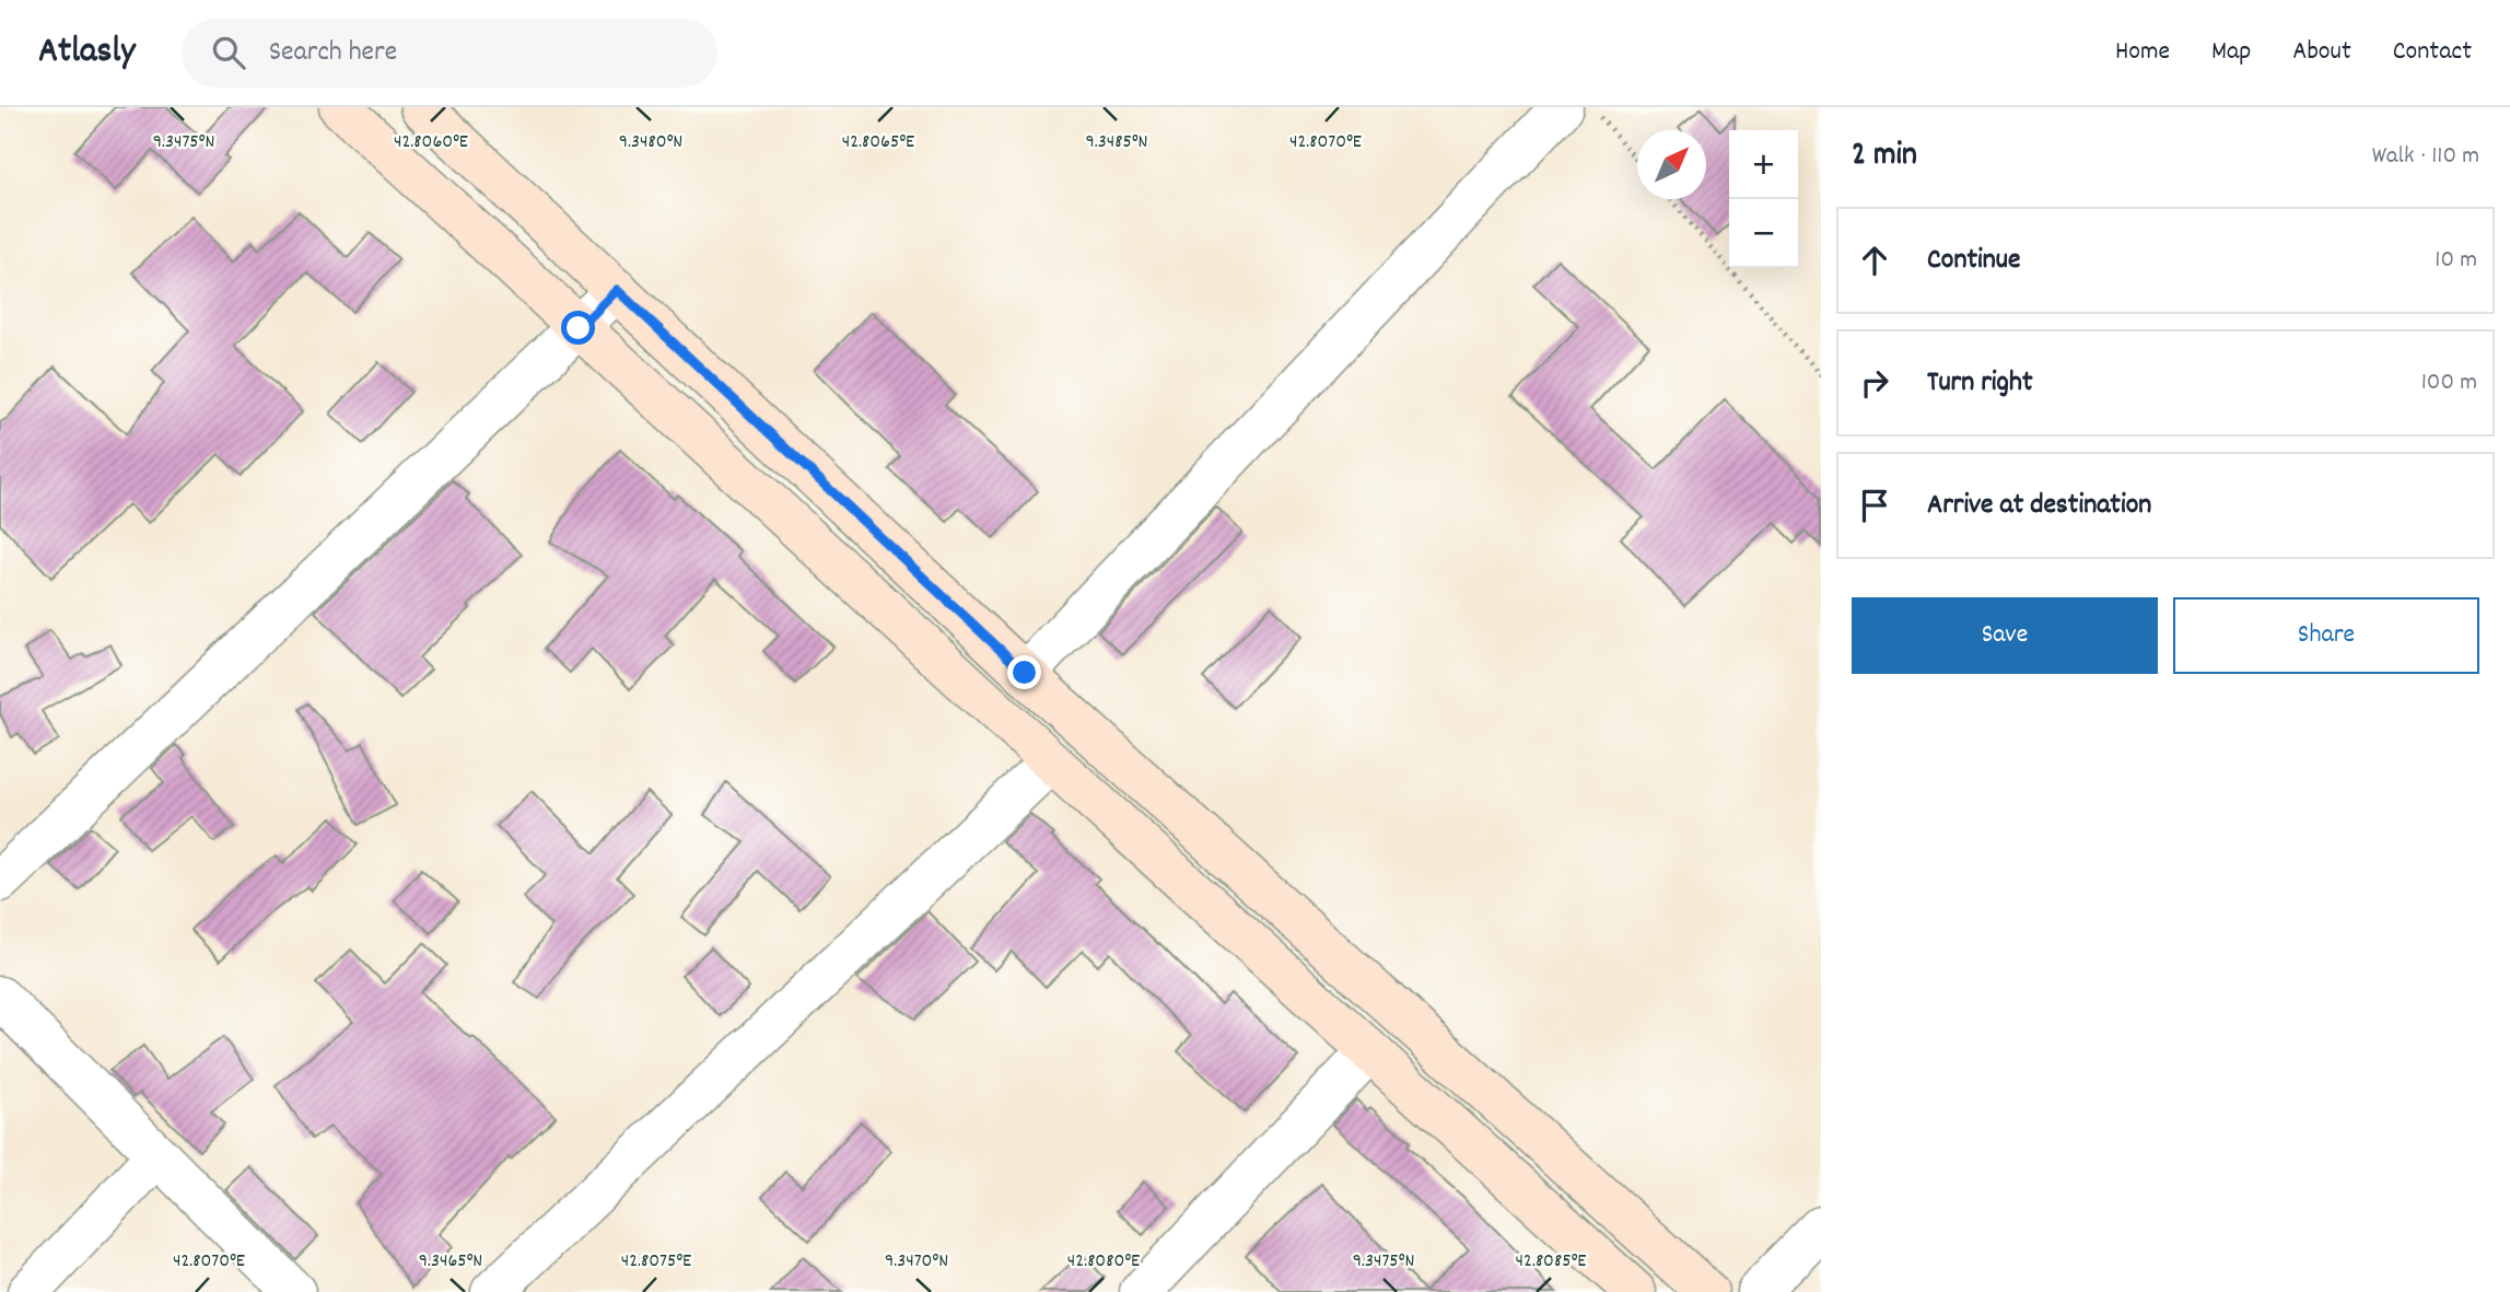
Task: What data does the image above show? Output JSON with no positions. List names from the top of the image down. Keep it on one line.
{"north":"top right","page":{"header":"Atlasly","search":"Search here","nav":["Home","Map","About","Contact"],"heading":["2 min","Walk · 110 m"],"map_buttons":["+","−"],"list":[["Continue","10 m"],["Turn right","100 m"],"Arrive at destination"],"buttons":["Save","Share"]},"coordinates":["9.3475°N","9.3480°N","9.3485°N","42.8060°E","42.8065°E","42.8070°E","42.8075°E","42.8080°E","42.8085°E","9.3465°N","9.3470°N"]}
